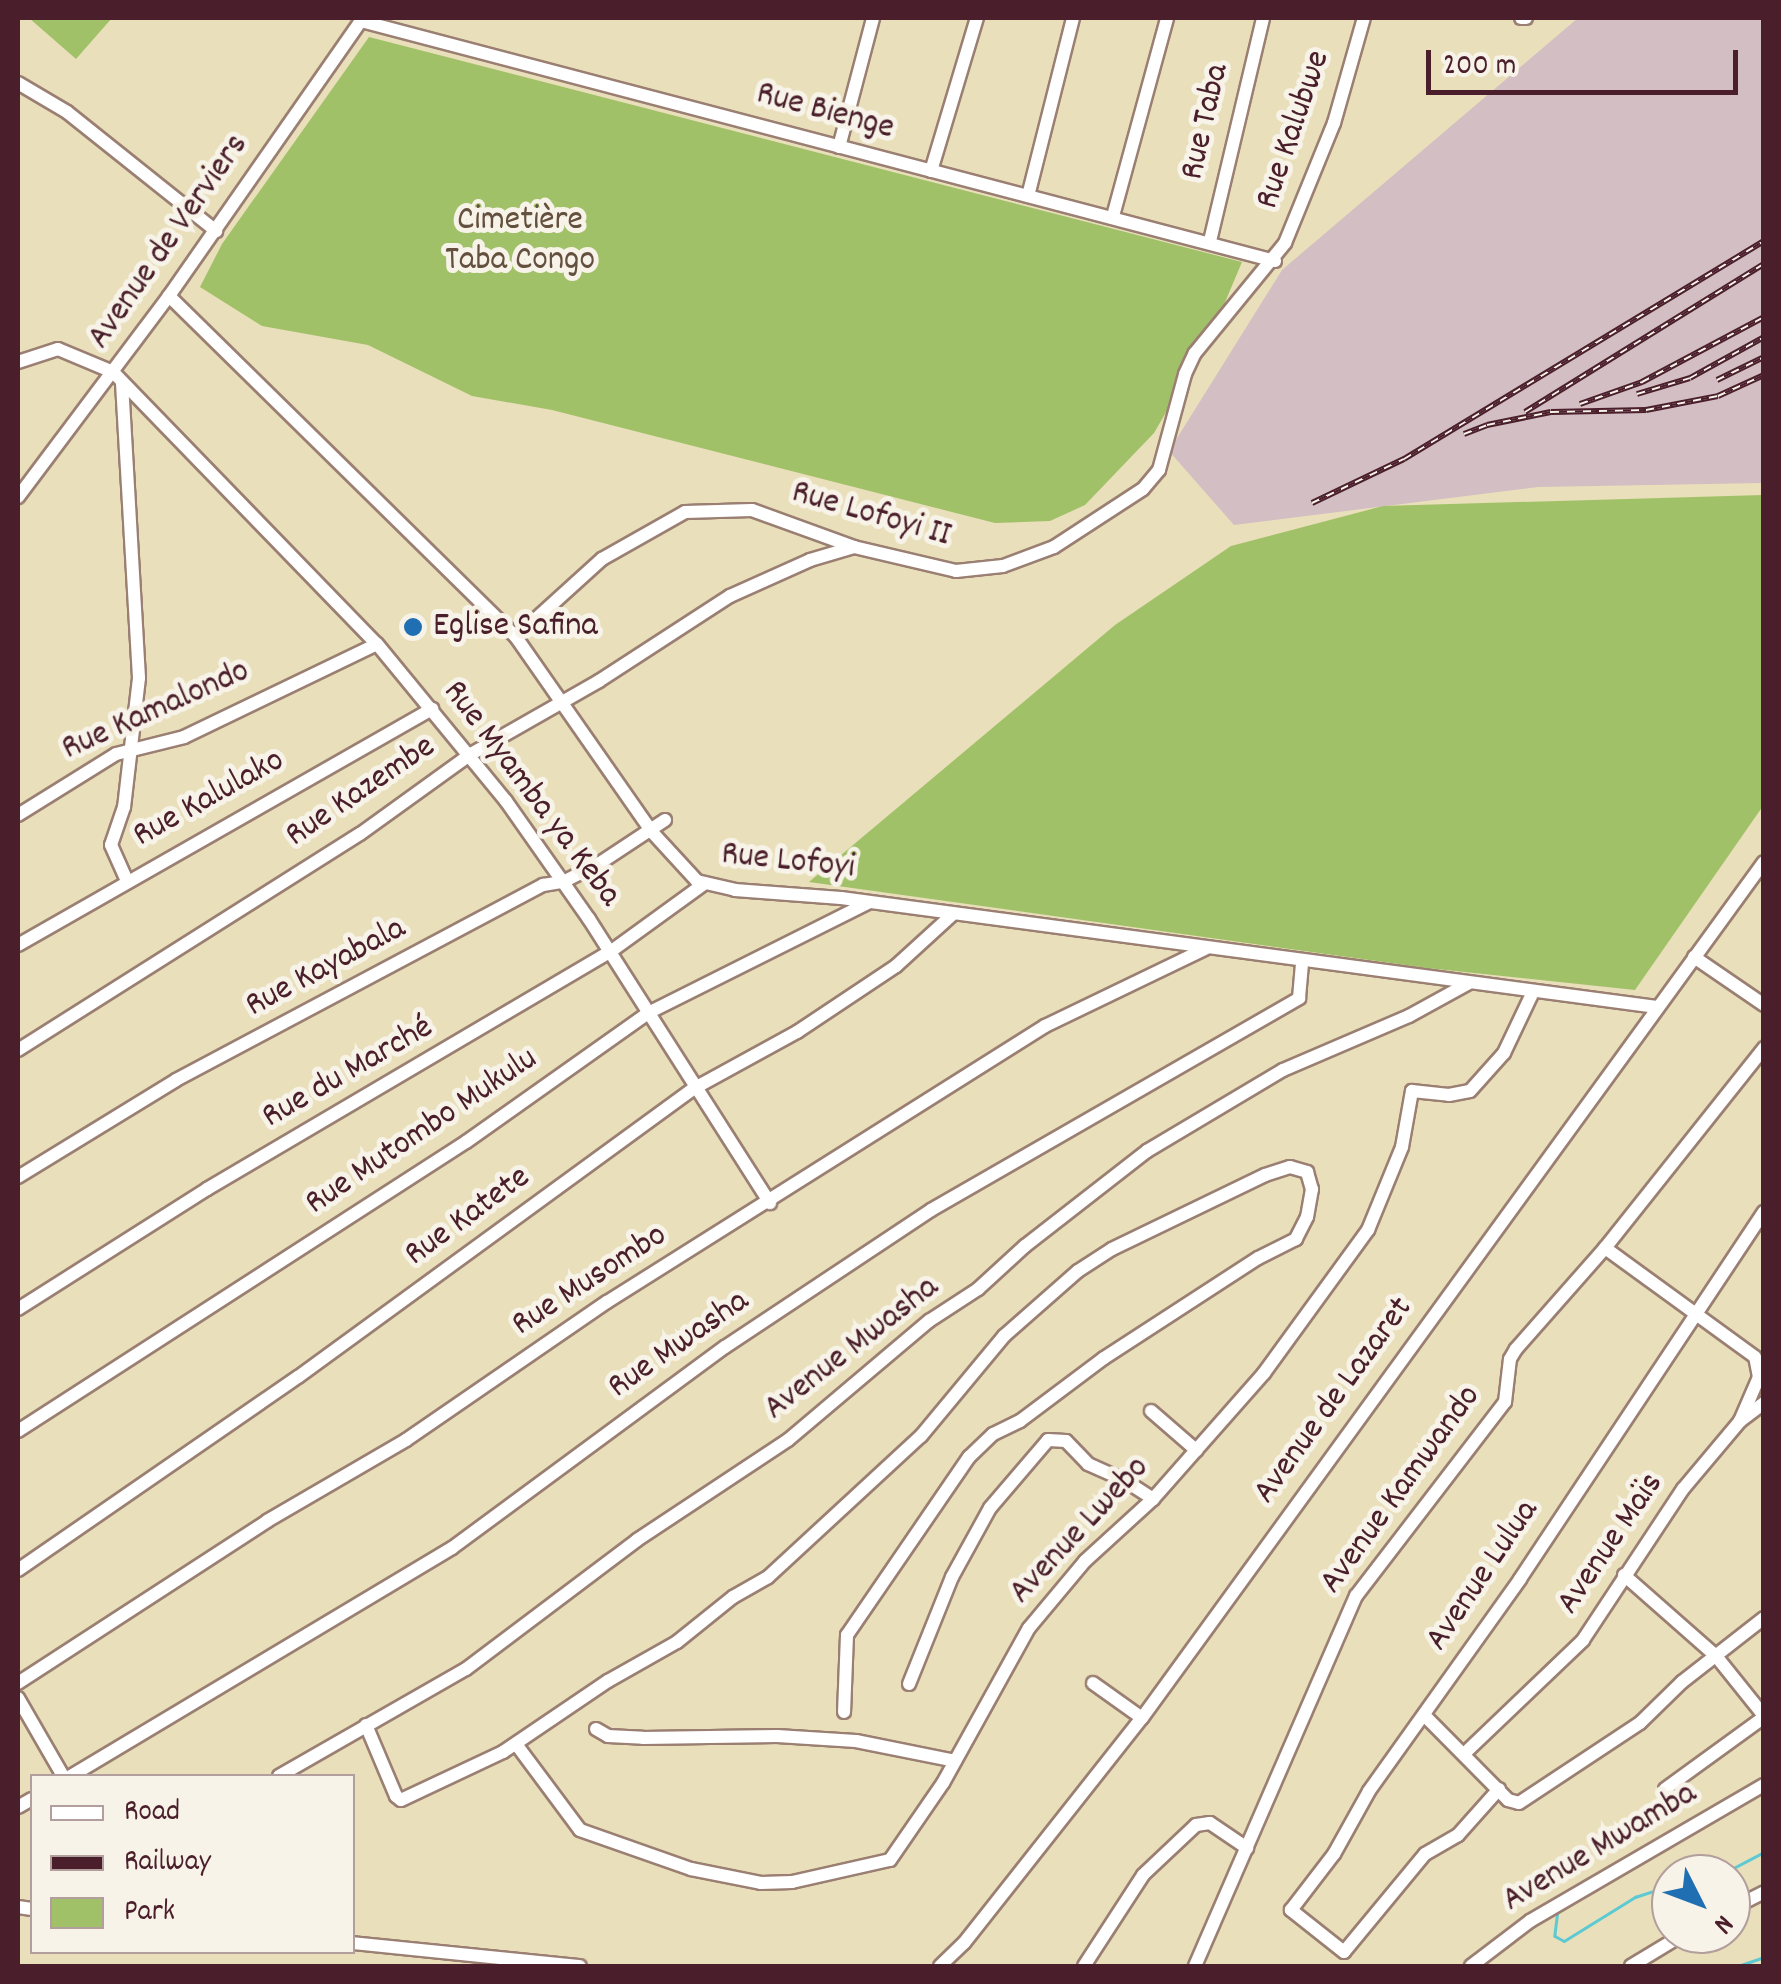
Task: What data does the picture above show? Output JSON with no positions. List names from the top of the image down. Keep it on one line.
{"streets":{"street":["Rue Bienge","Rue Taba","Rue Kalubwe","Avenue de Verviers","Rue Lofoyi II","Rue Kamalondo","Rue Kazembe","Rue Myamba ya Keba","Rue Kalulako","Rue Lofoyi","Rue Kayabala","Rue du Marché","Rue Mutombo Mukulu","Rue Katete","Rue Musombo","Rue Mwasha","Avenue Mwasha","Avenue de Lazaret","Avenue Kamwando","Avenue Lwebo","Avenue Maïs","Avenue Lulua","Avenue Mwamba"]},"crossings":[["Rue Bienge","Rue Taba"],["Rue Bienge","Rue Kalubwe"],["Rue Bienge","Avenue de Verviers"],["Rue Bienge","Rue Lofoyi II"],["Rue Kalubwe","Rue Lofoyi II"],["Avenue de Verviers","Rue Myamba ya Keba"],["Avenue de Verviers","Rue Lofoyi"],["Rue Lofoyi II","Rue Kazembe"],["Rue Lofoyi II","Rue Lofoyi"],["Rue Kamalondo","Rue Myamba ya Keba"],["Rue Kazembe","Rue Myamba ya Keba"],["Rue Kazembe","Rue Lofoyi"],["Rue Myamba ya Keba","Rue Kalulako"],["Rue Myamba ya Keba","Rue Kayabala"],["Rue Myamba ya Keba","Rue du Marché"],["Rue Myamba ya Keba","Rue Mutombo Mukulu"],["Rue Myamba ya Keba","Rue Katete"],["Rue Myamba ya Keba","Rue Musombo"],["Rue Lofoyi","Rue Kayabala"],["Rue Lofoyi","Rue du Marché"],["Rue Lofoyi","Rue Mutombo Mukulu"],["Rue Lofoyi","Rue Katete"],["Rue Lofoyi","Rue Musombo"],["Rue Lofoyi","Rue Mwasha"],["Rue Lofoyi","Avenue Mwasha"],["Rue Lofoyi","Avenue de Lazaret"],["Rue Lofoyi","Avenue Lwebo"]],"parks":["Cimetière Taba Congo"],"places":["Eglise Safina"],"legend":["Road","Railway","Park"],"scale_bar":"200 m","north":"bottom right"}
